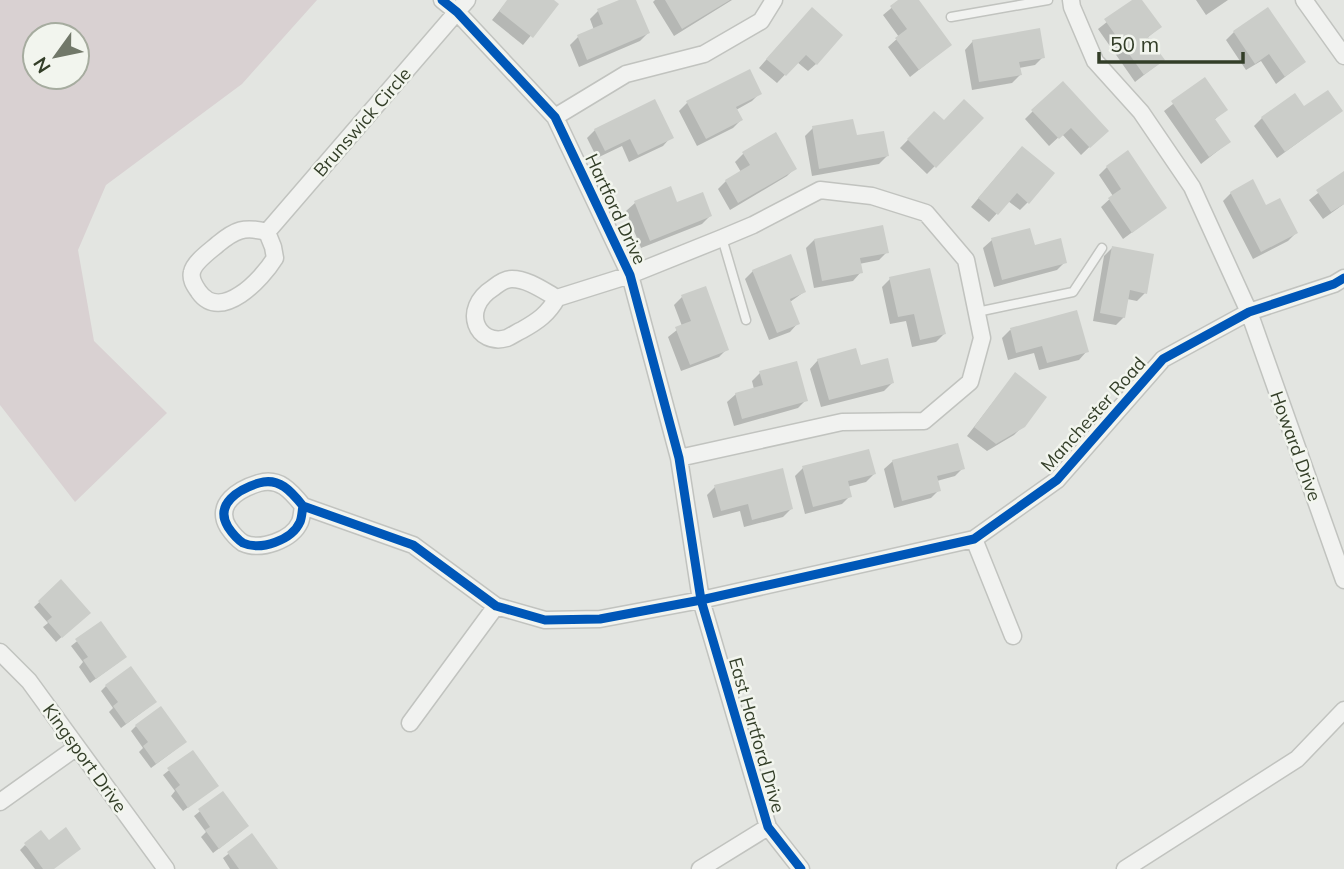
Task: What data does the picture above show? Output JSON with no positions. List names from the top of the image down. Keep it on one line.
{"streets":{"street":["Brunswick Circle","Hartford Drive","Manchester Road","Howard Drive","East Hartford Drive","Kingsport Drive"]},"crossings":[["Brunswick Circle","Hartford Drive"],["Hartford Drive","Manchester Road"],["Hartford Drive","East Hartford Drive"],["Manchester Road","Howard Drive"],["Manchester Road","East Hartford Drive"]],"scale_bar":"50 m","north":"bottom left"}
